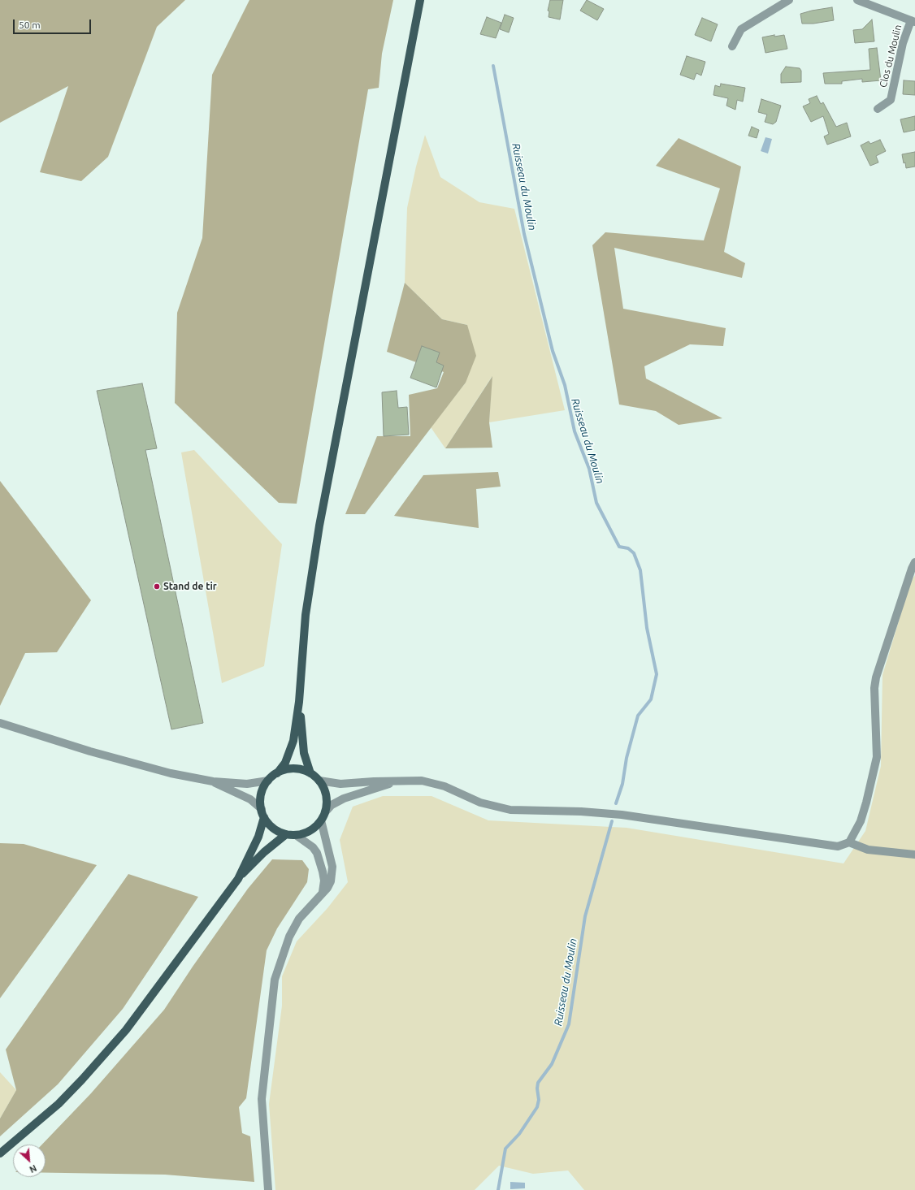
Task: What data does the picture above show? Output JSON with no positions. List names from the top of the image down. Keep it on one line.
{"streets":{"street":["Clos du Moulin"]},"water":["Ruisseau du Moulin"],"places":["Stand de tir"],"scale_bar":"50 m","north":"bottom right"}
